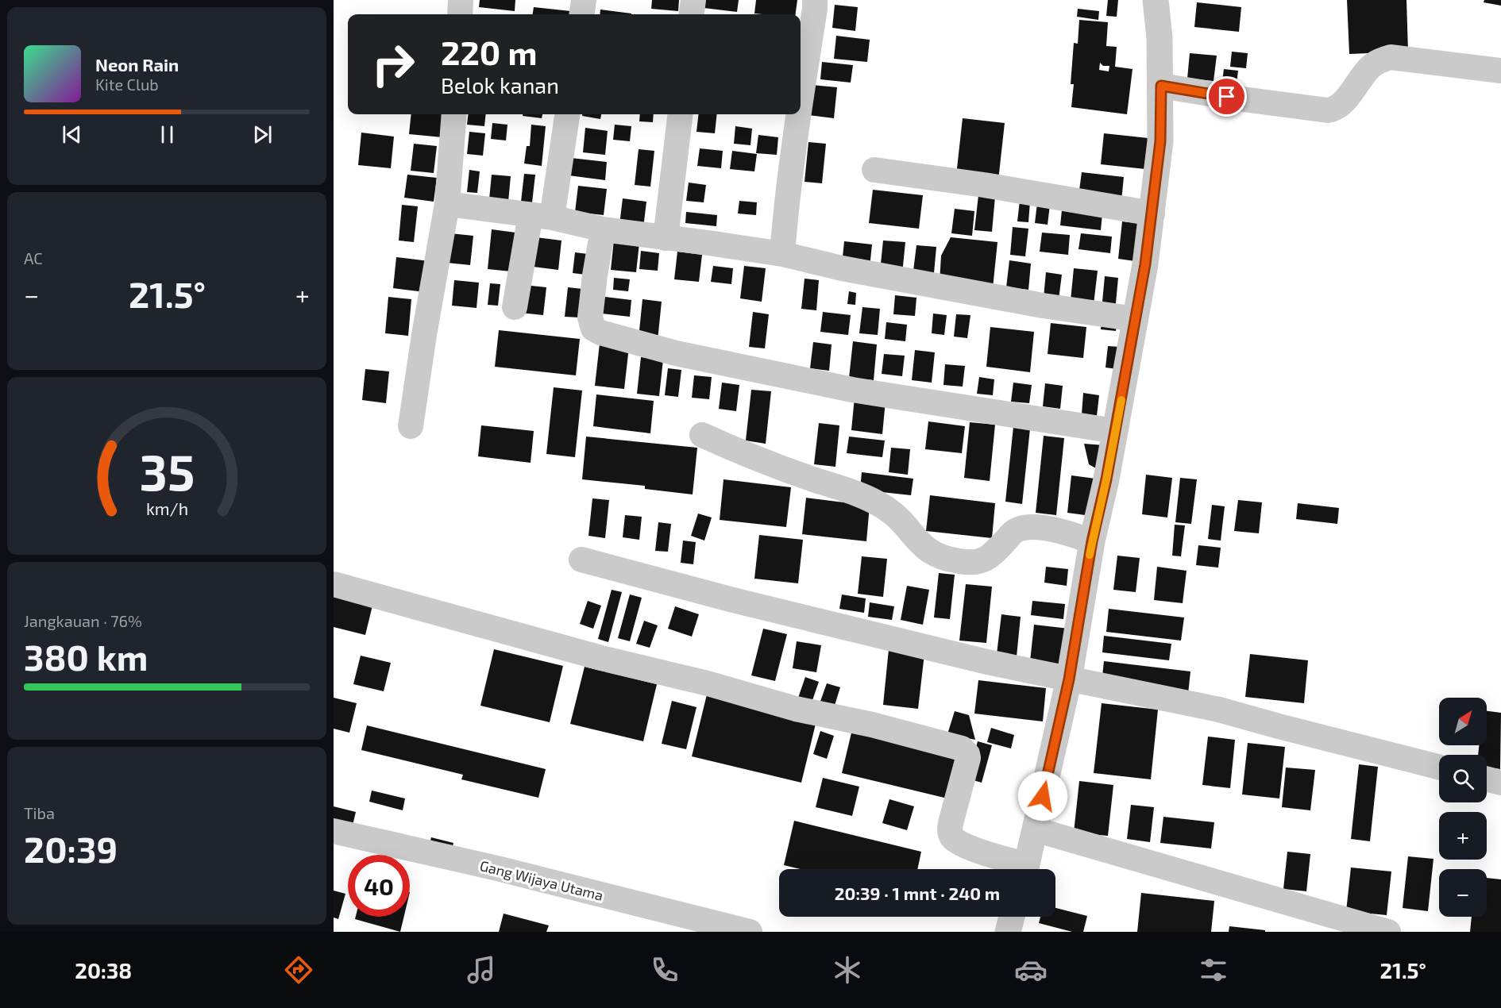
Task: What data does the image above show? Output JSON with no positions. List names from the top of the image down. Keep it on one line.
{"streets":{"street":["Gang Wijaya Utama"]},"north":"top right","page":{"turn":["220 m","Belok kanan"],"song":["Neon Rain","Kite Club"],"tile":["AC",["Jangkauan · 76%","380 km"],["Tiba","20:39"]],"heat":["−","21.5°","+"],"map_buttons":["+","−"],"limit":"40","trip":"20:39 · 1 mnt · 240 m","tabs":["20:38","21.5°"],"gauge":["35","km/h"]}}
